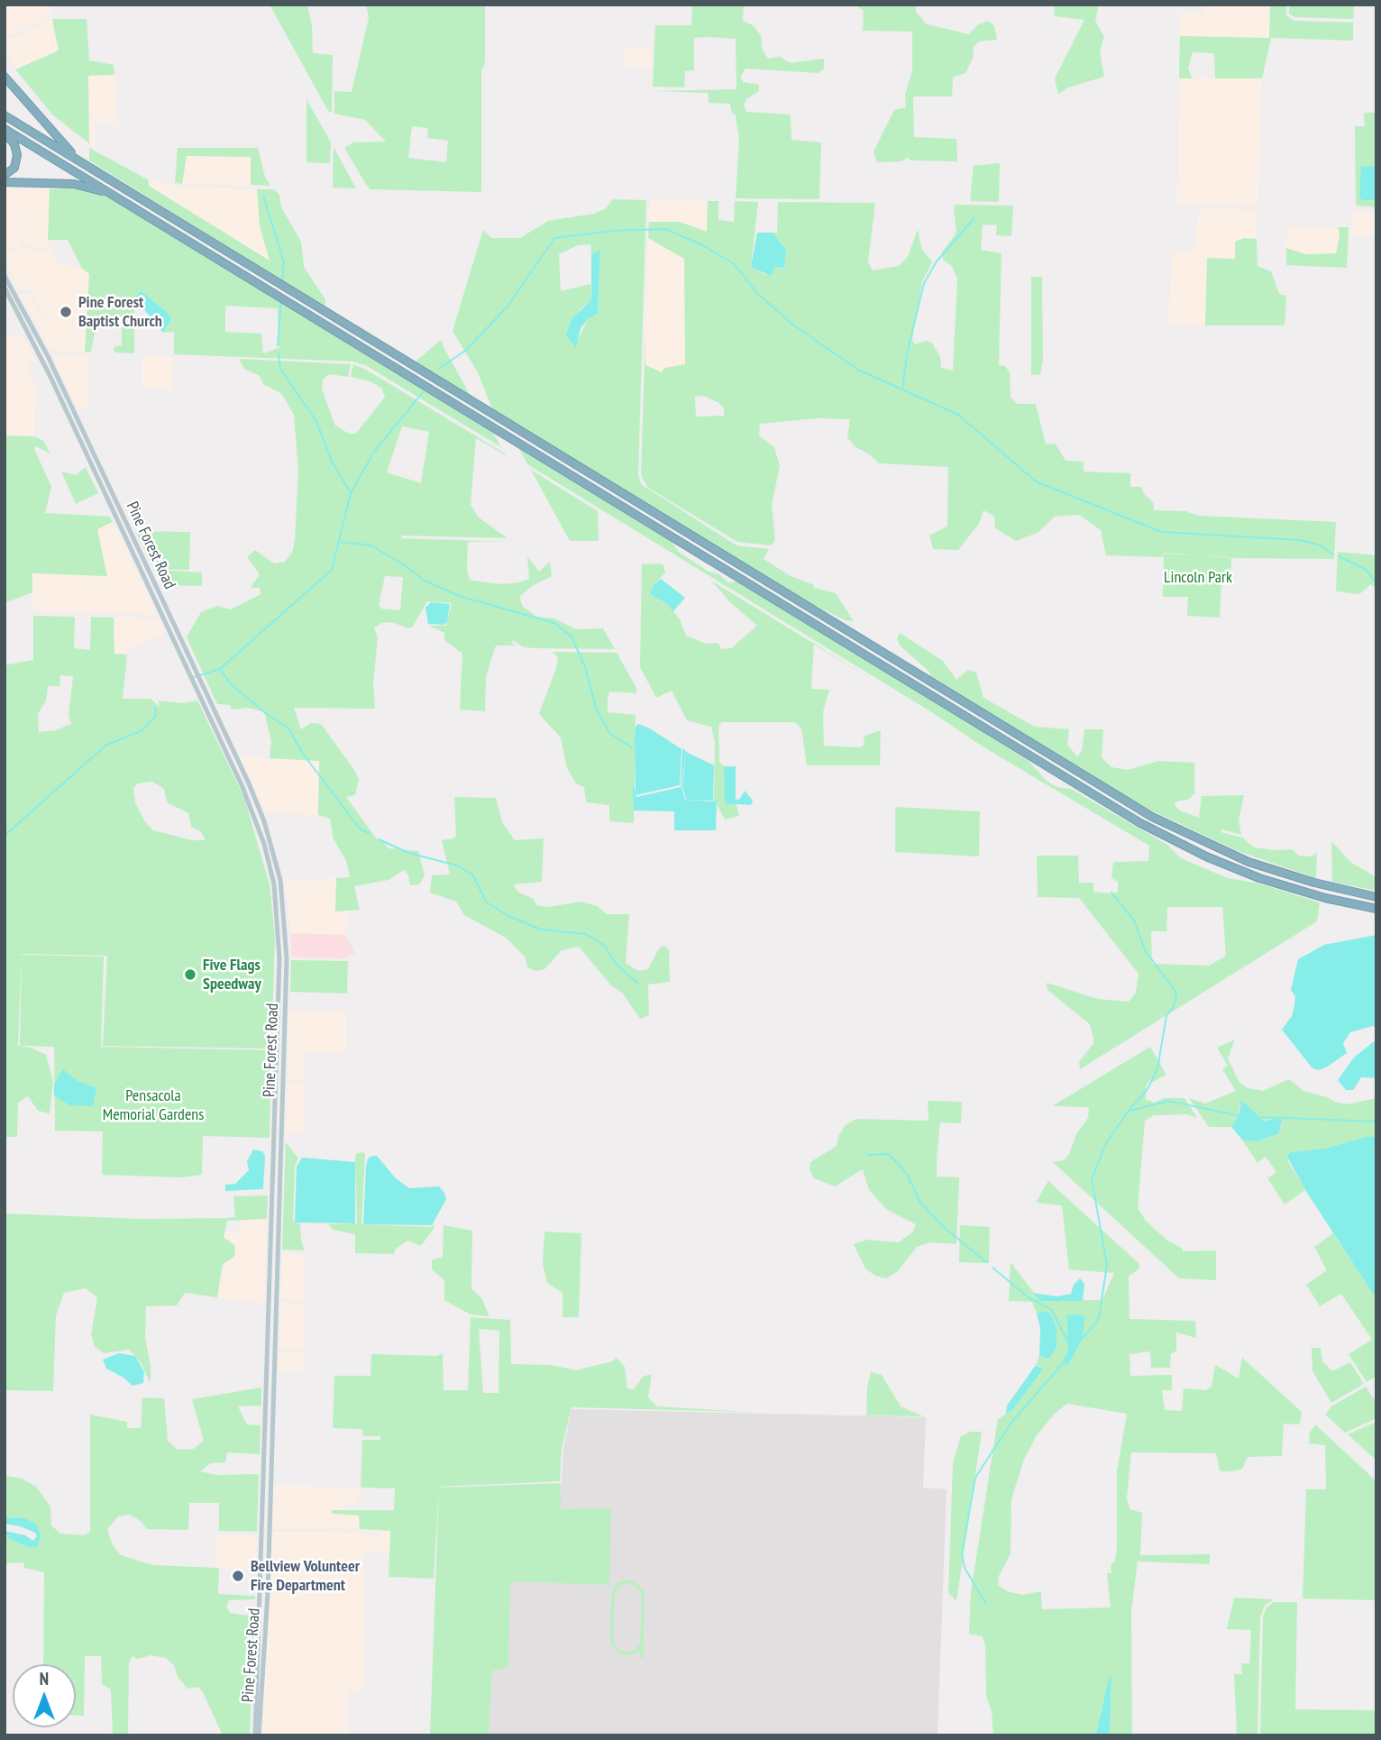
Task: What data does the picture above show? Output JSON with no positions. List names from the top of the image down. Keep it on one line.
{"streets":{"main road":["Pine Forest Road"]},"parks":["Lincoln Park","Pensacola Memorial Gardens"],"places":["Pine Forest Baptist Church","Five Flags Speedway","Bellview Volunteer Fire Department"],"north":"top"}
